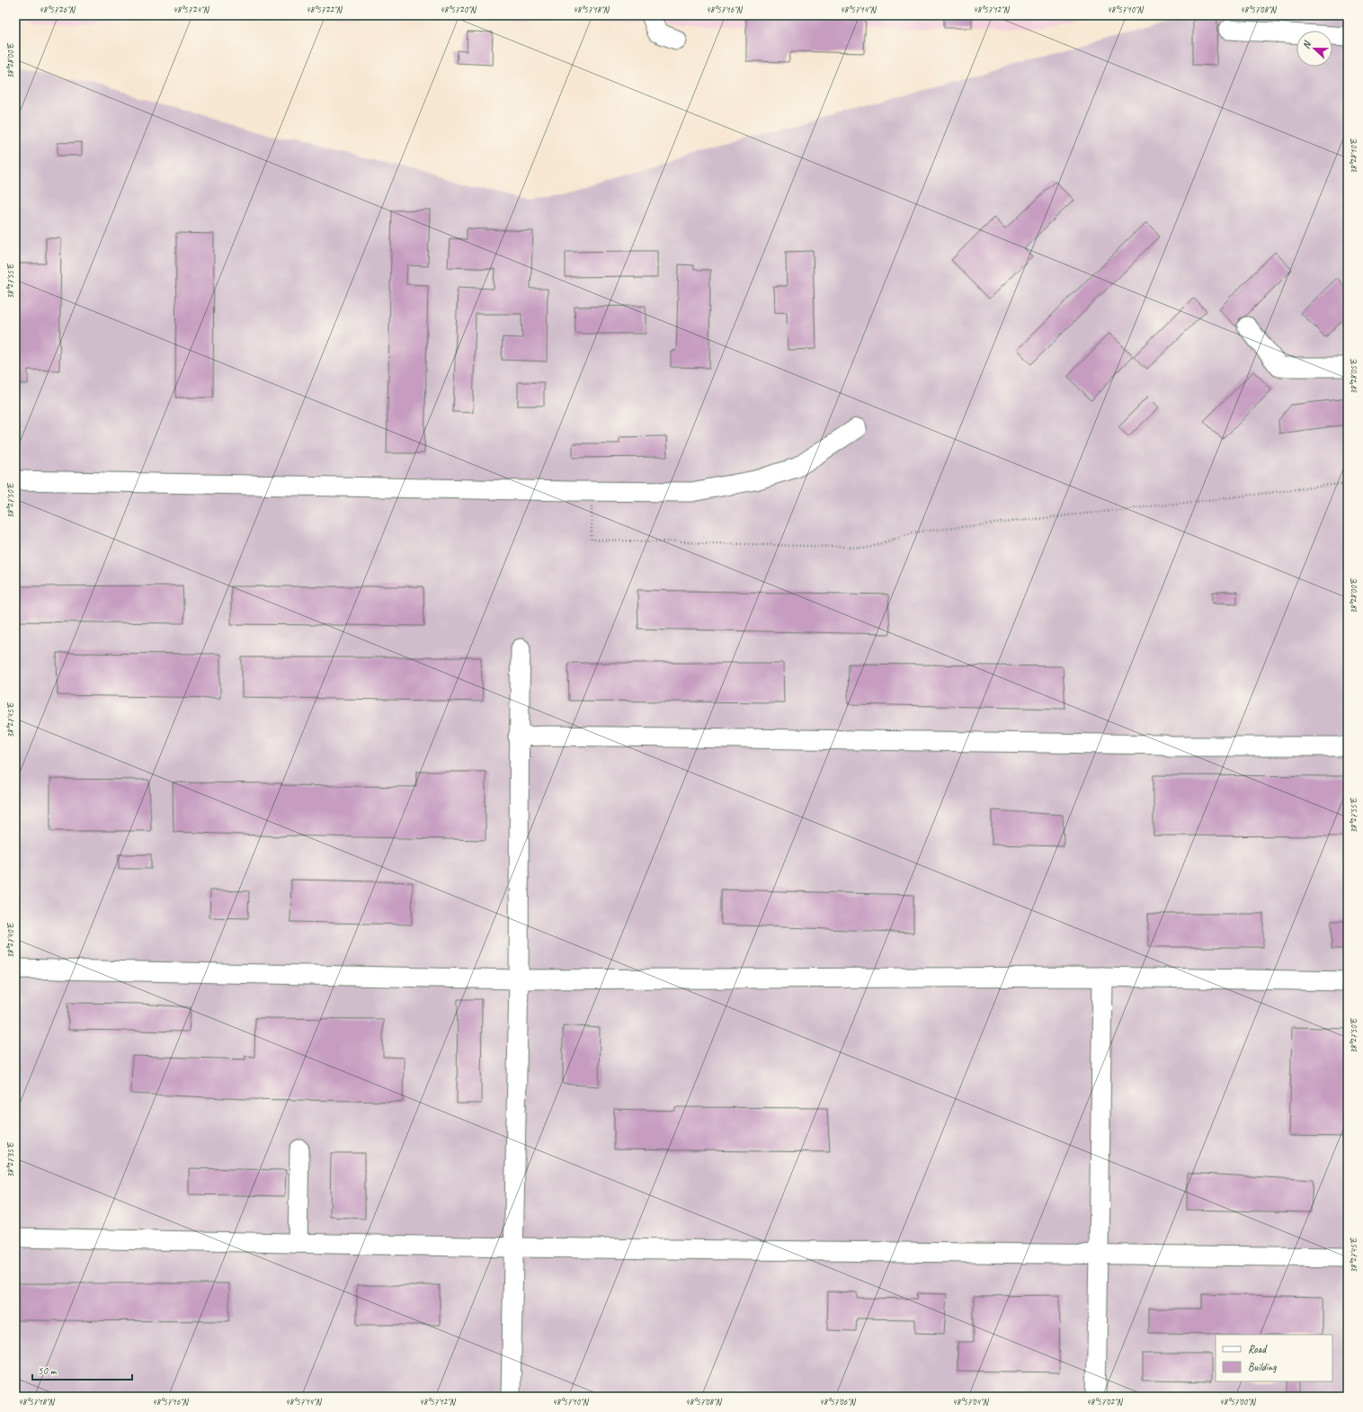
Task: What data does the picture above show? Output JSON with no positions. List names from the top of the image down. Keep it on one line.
{"legend":["Road","Building"],"scale_bar":"50 m","north":"left","coordinates":["48°57'26\"N","48°57'24\"N","48°57'22\"N","48°57'20\"N","48°57'18\"N","48°57'16\"N","48°57'14\"N","48°57'12\"N","48°57'10\"N","48°57'08\"N","38°28'00\"E","38°28'10\"E","38°27'55\"E","38°28'05\"E","38°27'50\"E","38°27'45\"E","38°27'40\"E","38°27'35\"E","48°57'06\"N","48°57'04\"N","48°57'02\"N","48°57'00\"N"]}
